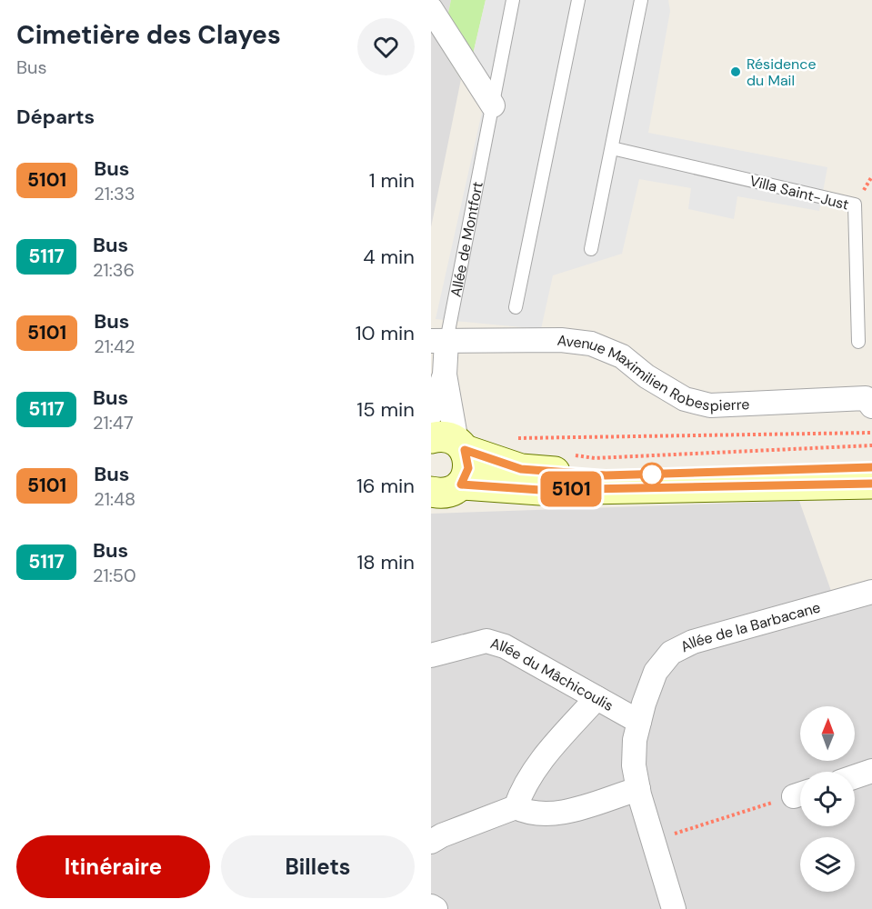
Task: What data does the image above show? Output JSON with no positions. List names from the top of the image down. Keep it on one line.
{"streets":{"street":["Allée de Montfort","Avenue Maximilien Robespierre","Allée de la Barbacane","Allée du Mâchicoulis"],"lane":["Villa Saint-Just"]},"crossings":[["Allée de Montfort","Avenue Maximilien Robespierre"],["Allée de la Barbacane","Allée du Mâchicoulis"]],"places":["Résidence du Mail"],"lines":["bus line 5101"],"north":"top","page":{"heading":[["Cimetière des Clayes","Bus"],"Départs"],"on_map":"5101","list":[{"mark":"5101","name":"Bus","note":"21:33","value":"1 min"},{"mark":"5117","name":"Bus","note":"21:36","value":"4 min"},{"mark":"5101","name":"Bus","note":"21:42","value":"10 min"},{"mark":"5117","name":"Bus","note":"21:47","value":"15 min"},{"mark":"5101","name":"Bus","note":"21:48","value":"16 min"},{"mark":"5117","name":"Bus","note":"21:50","value":"18 min"}],"buttons":["Itinéraire","Billets"]}}
